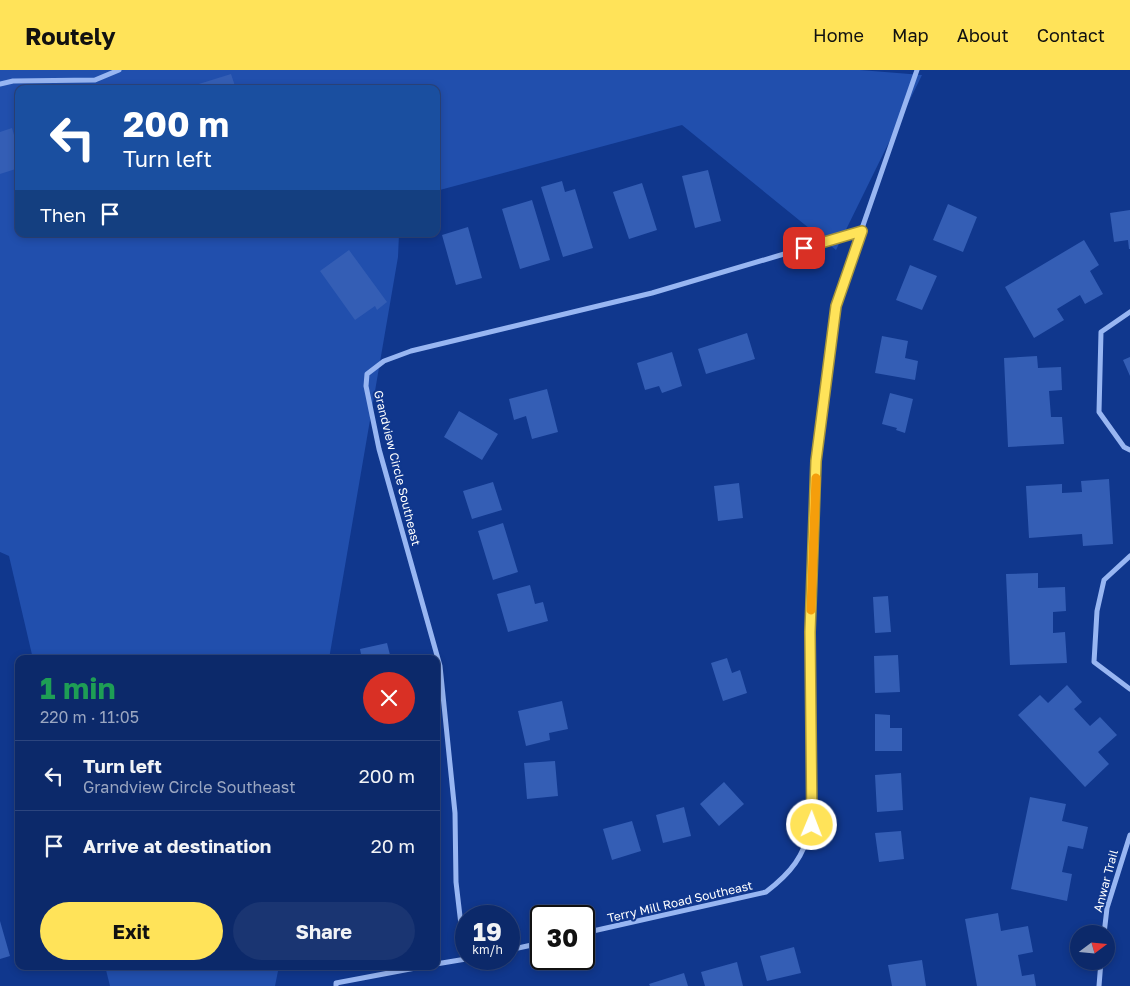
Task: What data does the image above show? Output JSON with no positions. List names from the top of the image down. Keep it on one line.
{"streets":{"street":["Grandview Circle Southeast","Anwar Trail","Terry Mill Road Southeast"]},"crossings":[["Grandview Circle Southeast","Terry Mill Road Southeast"]],"north":"right","page":{"header":"Routely","nav":["Home","Map","About","Contact"],"turn":["200 m","Turn left"],"then":"Then","heading":["1 min","220 m · 11:05"],"list":[{"name":"Turn left","note":"Grandview Circle Southeast","value":"200 m"},{"name":"Arrive at destination","value":"20 m"}],"buttons":["Exit","Share"],"speed":"19 km/h","limit":"30"}}
